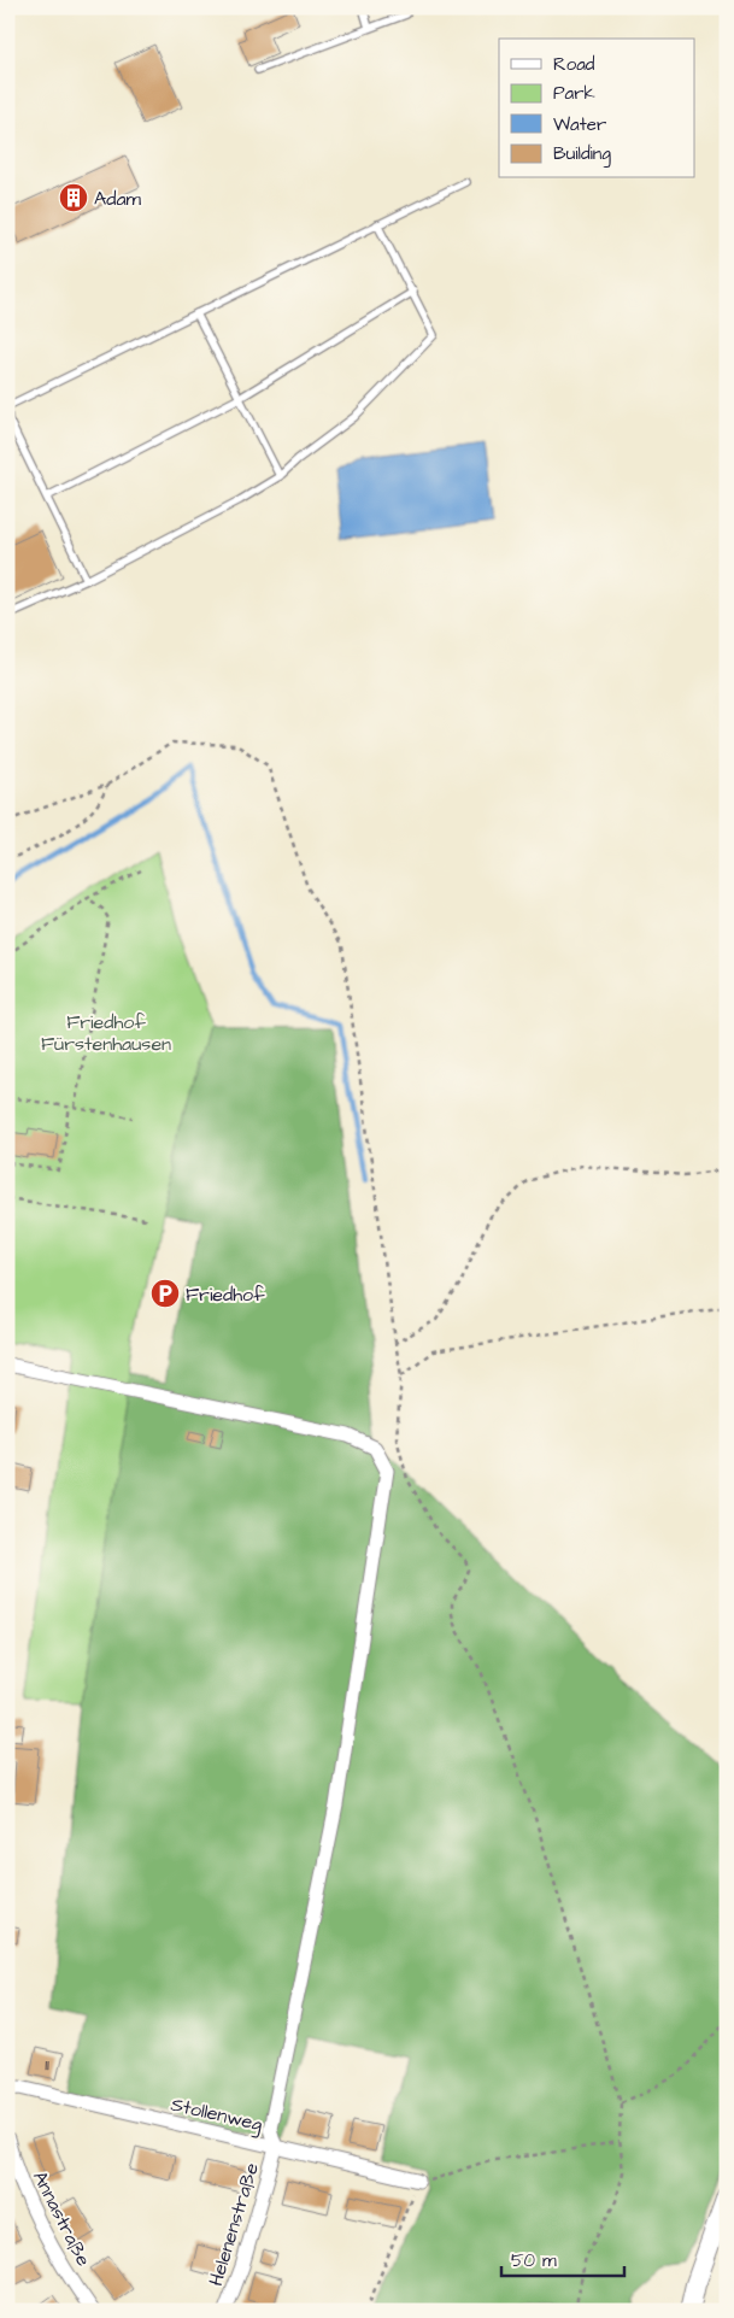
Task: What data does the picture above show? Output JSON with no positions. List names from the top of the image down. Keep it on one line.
{"streets":{"street":["Stollenweg","Annastraße","Helenenstraße"]},"crossings":[["Stollenweg","Helenenstraße"]],"parks":["Friedhof Fürstenhausen"],"places":{"building":["Adam"],"parking":["Friedhof"]},"house_numbers":["11"],"legend":["Road","Park","Water","Building"],"scale_bar":"50 m"}
